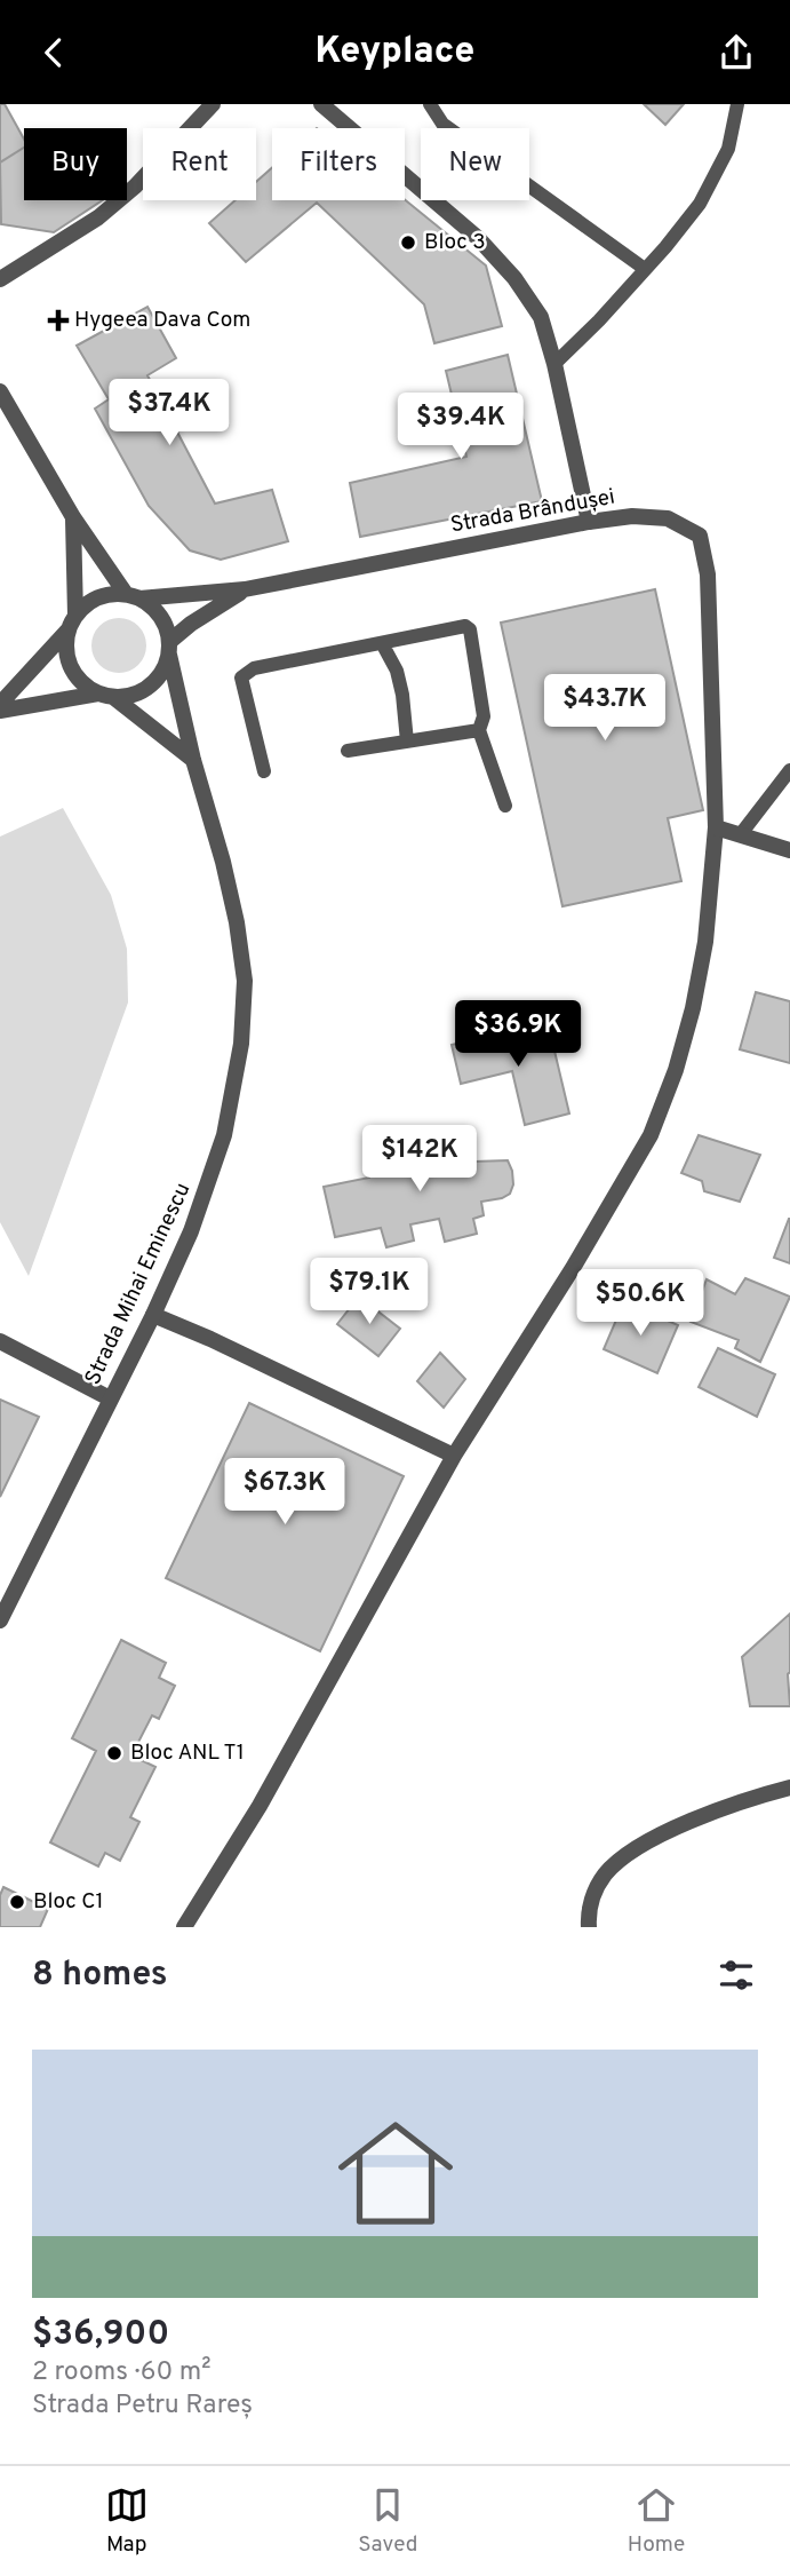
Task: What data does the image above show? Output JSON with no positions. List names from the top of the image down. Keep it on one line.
{"streets":{"street":["Strada Brândușei","Strada Mihai Eminescu"]},"crossings":[["Strada Brândușei","Strada Mihai Eminescu"]],"places":{"other":["Bloc 3","Bloc ANL T1","Bloc C1"],"health":["Hygeea Dava Com"]},"page":{"header":"Keyplace","chip":["Buy","Rent","Filters","New"],"price":["$37.4K","$39.4K","$43.7K","$36.9K","$142K","$79.1K","$50.6K","$67.3K"],"heading":"8 homes","list":[{"name":"$36,900","note":"2 rooms · 60 m² · Strada Petru Rareș"}],"tabs":["Map","Saved","Home"]}}
